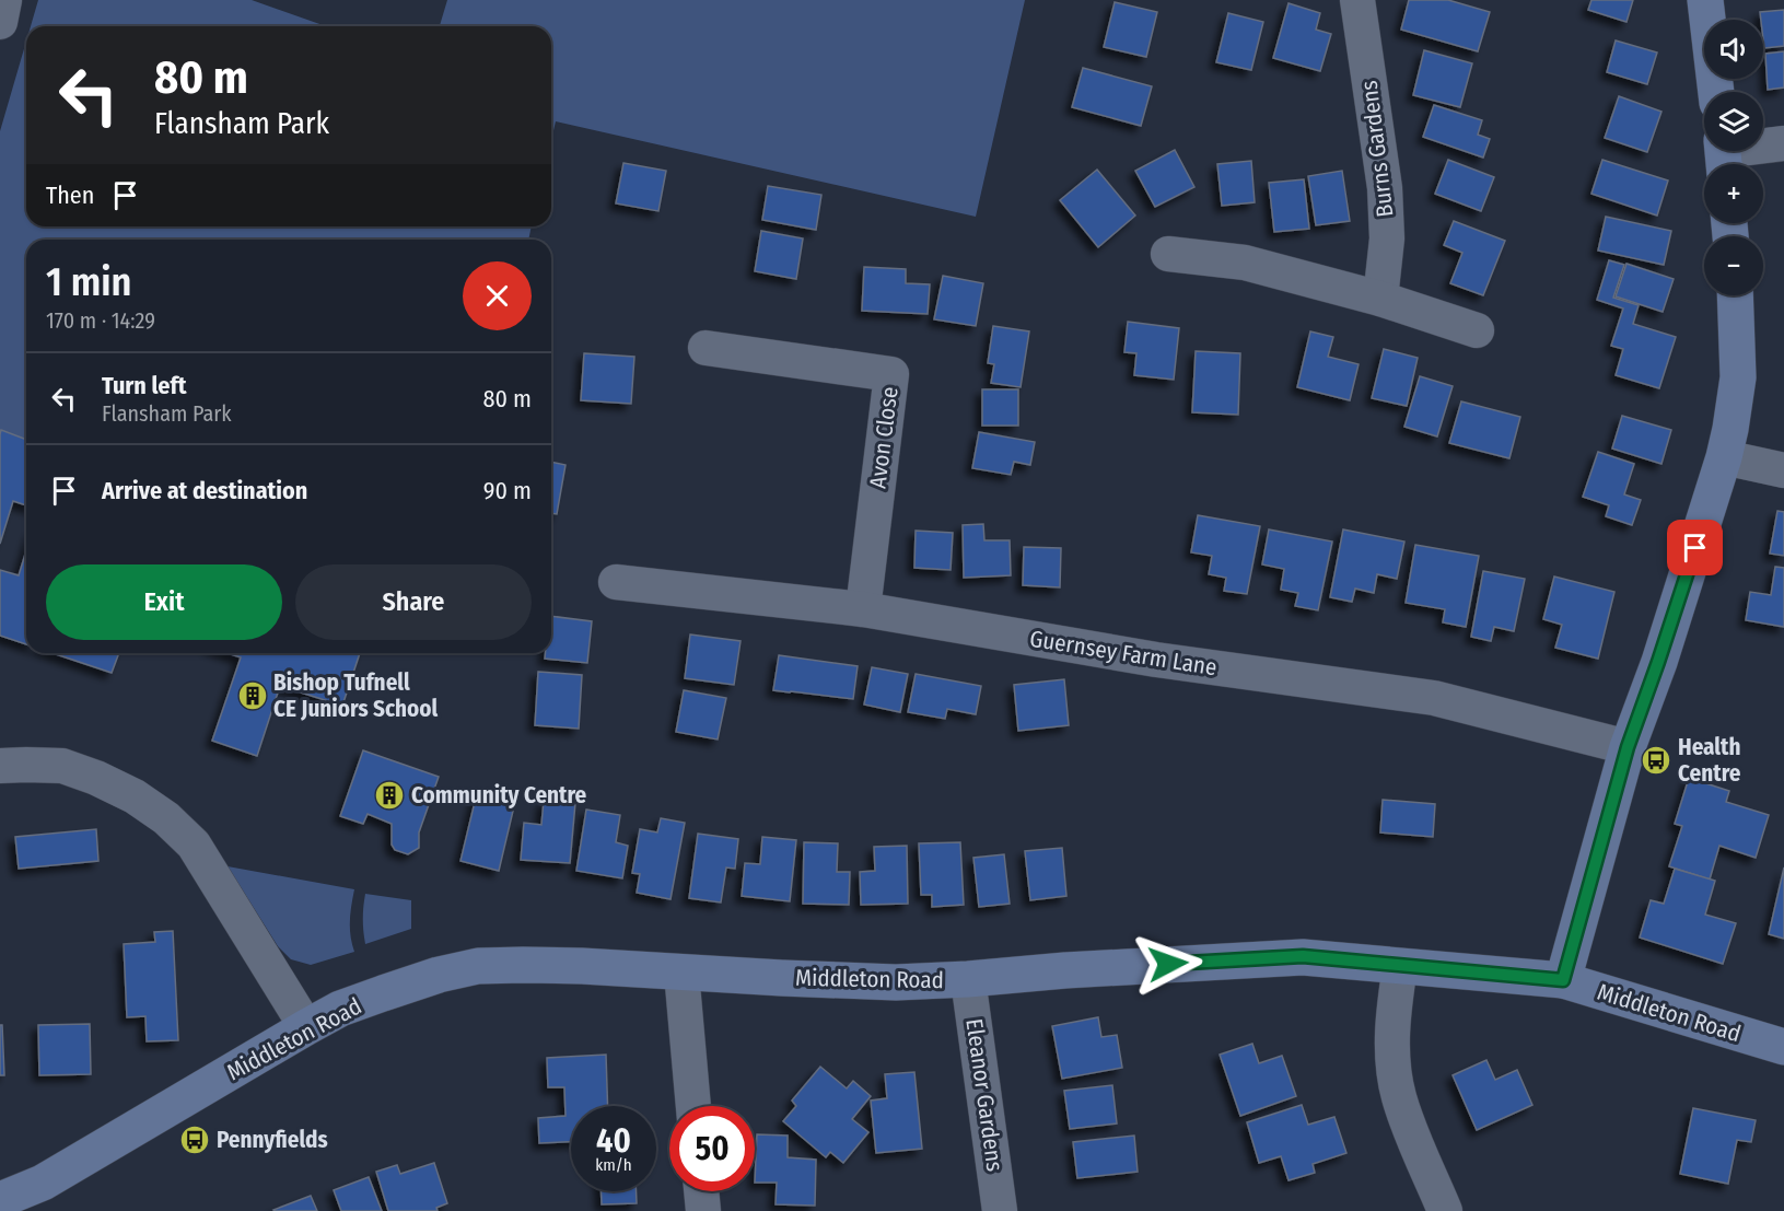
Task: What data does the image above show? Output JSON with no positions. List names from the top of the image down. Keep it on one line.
{"streets":{"main road":["Middleton Road"],"street":["Burns Gardens","Avon Close","Guernsey Farm Lane","Eleanor Gardens"]},"crossings":[["Avon Close","Guernsey Farm Lane"],["Middleton Road","Eleanor Gardens"]],"places":{"building":["Bishop Tufnell CE Juniors School","Community Centre"],"bus stop":["Health Centre","Pennyfields"]},"page":{"map_buttons":["+","−"],"turn":["80 m","Flansham Park"],"then":"Then","heading":["1 min","170 m · 14:29"],"list":[{"name":"Turn left","note":"Flansham Park","value":"80 m"},{"name":"Arrive at destination","value":"90 m"}],"buttons":["Exit","Share"],"speed":"40 km/h","limit":"50"}}
